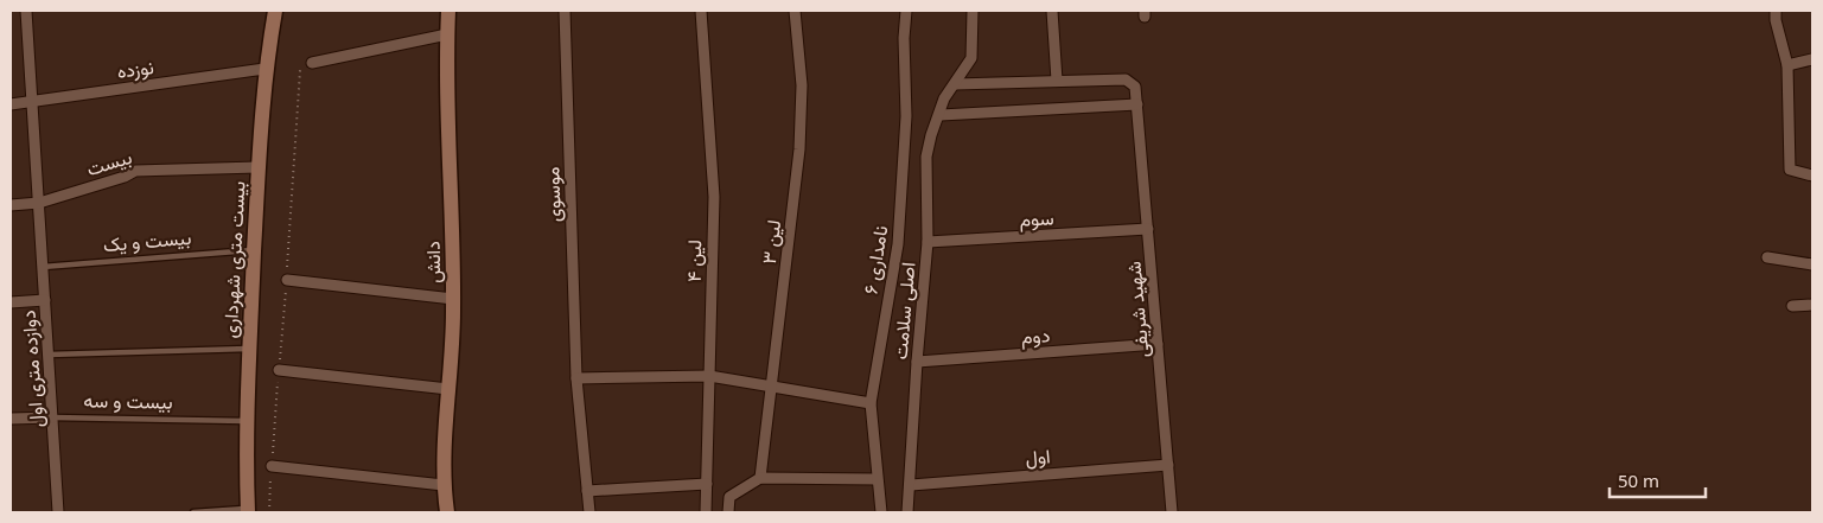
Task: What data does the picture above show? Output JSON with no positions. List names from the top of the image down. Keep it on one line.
{"streets":{"street":["نوزده","بیست","موسوی","سوم","لین ۳","بیست متری شهرداری","نامداری ۶","لین ۴","دانش","شهید شریفی","اصلی سلامت","دوم","دوازده متری اول","بیست و سه","اول"],"lane":["بیست و یک"]},"crossings":[["نوزده","بیست متری شهرداری"],["نوزده","دوازده متری اول"],["بیست","بیست متری شهرداری"],["بیست","دوازده متری اول"],["سوم","شهید شریفی"],["سوم","اصلی سلامت"],["بیست و یک","بیست متری شهرداری"],["بیست و یک","دوازده متری اول"],["بیست متری شهرداری","بیست و سه"],["شهید شریفی","دوم"],["شهید شریفی","اول"],["اصلی سلامت","دوم"],["اصلی سلامت","اول"],["دوازده متری اول","بیست و سه"]],"scale_bar":"50 m"}
